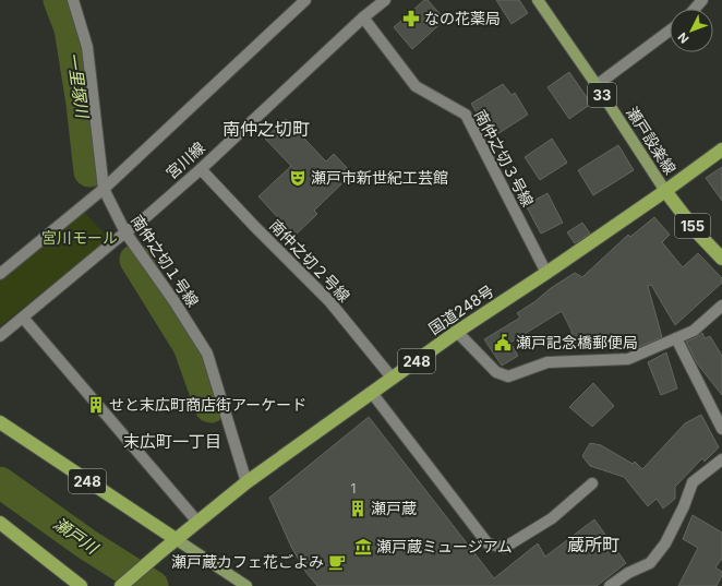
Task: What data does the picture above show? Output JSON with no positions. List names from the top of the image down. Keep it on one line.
{"streets":{"highway":["155","国道248号","248"],"main road":["33","瀬戸設楽線"],"street":["南仲之切３号線","宮川線","南仲之切１号線","南仲之切２号線"]},"crossings":[["瀬戸設楽線","155"],["瀬戸設楽線","国道248号"],["南仲之切３号線","宮川線"],["南仲之切３号線","国道248号"],["宮川線","南仲之切１号線"],["宮川線","南仲之切２号線"],["155","国道248号"],["南仲之切１号線","国道248号"],["南仲之切２号線","国道248号"],["国道248号","248"]],"districts":["南仲之切町","末広町一丁目","蔵所町"],"water":["一里塚川","瀬戸川"],"parks":["宮川モール"],"places":{"pharmacy":["なの花薬局"],"theatre":["瀬戸市新世紀工芸館"],"public building":["瀬戸記念橋郵便局"],"building":["せと末広町商店街アーケード","瀬戸蔵"],"museum":["瀬戸蔵ミュージアム"],"cafe":["瀬戸蔵カフェ花ごよみ"]},"house_numbers":["1"],"north":"bottom left"}
